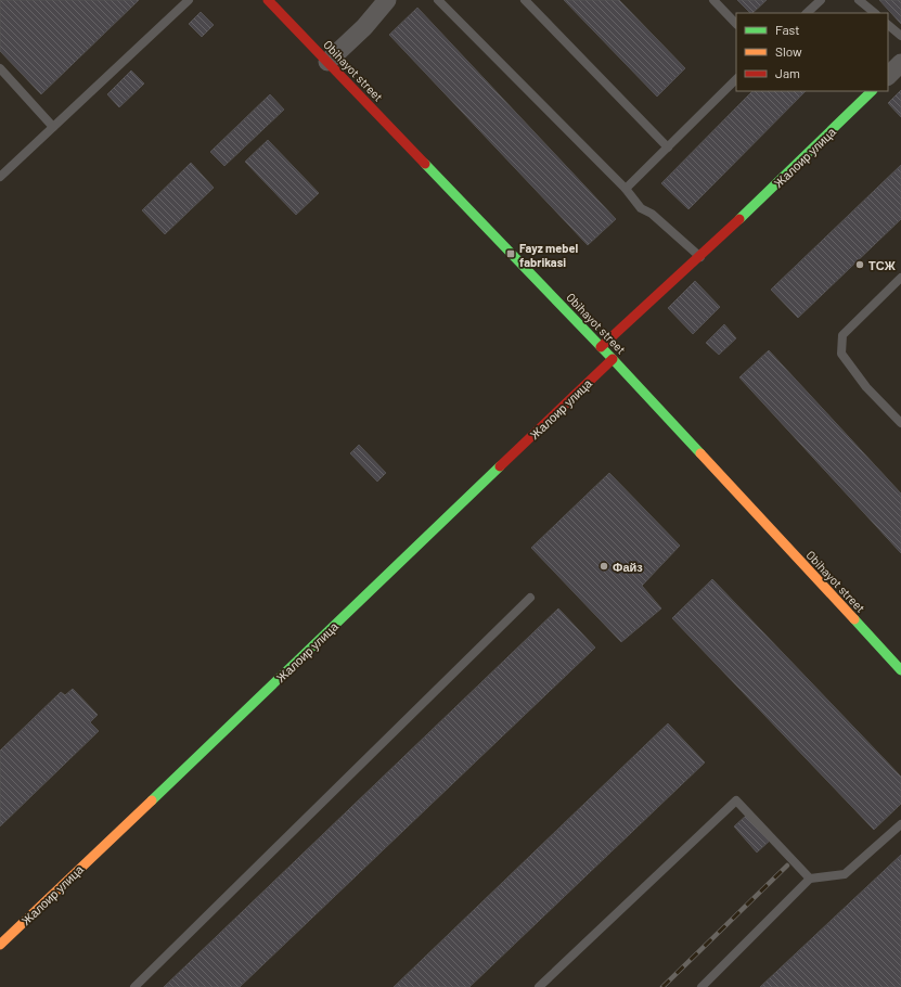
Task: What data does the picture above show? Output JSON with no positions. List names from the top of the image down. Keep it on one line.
{"streets":{"street":["Obihayot street","Жалоир улица"]},"crossings":[["Obihayot street","Жалоир улица"]],"places":{"transit":["Fayz mebel fabrikasi"],"other":["ТСЖ","Файз"]},"legend":["Fast","Slow","Jam"]}
